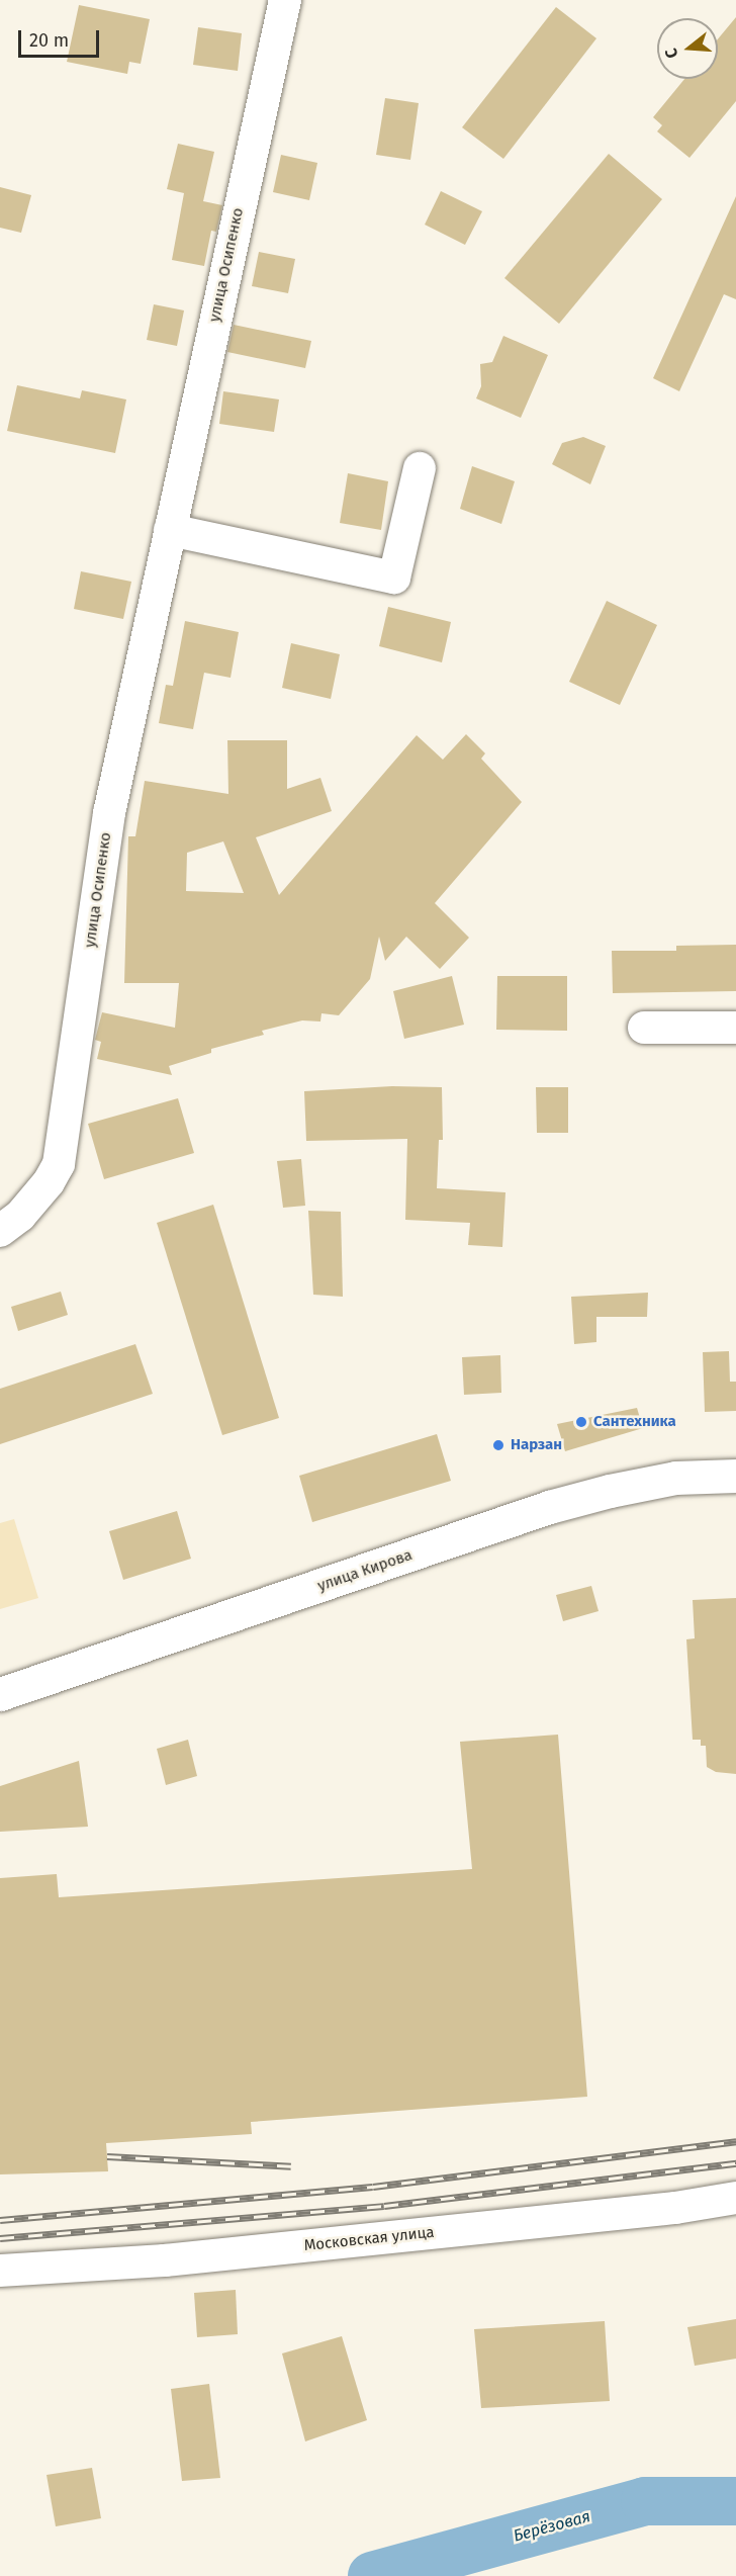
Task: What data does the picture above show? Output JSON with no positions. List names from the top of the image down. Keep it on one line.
{"streets":{"street":["улица Осипенко","улица Кирова","Московская улица"]},"water":["Берёзовая"],"places":["Сантехника","Нарзан"],"scale_bar":"20 m","north":"left"}
